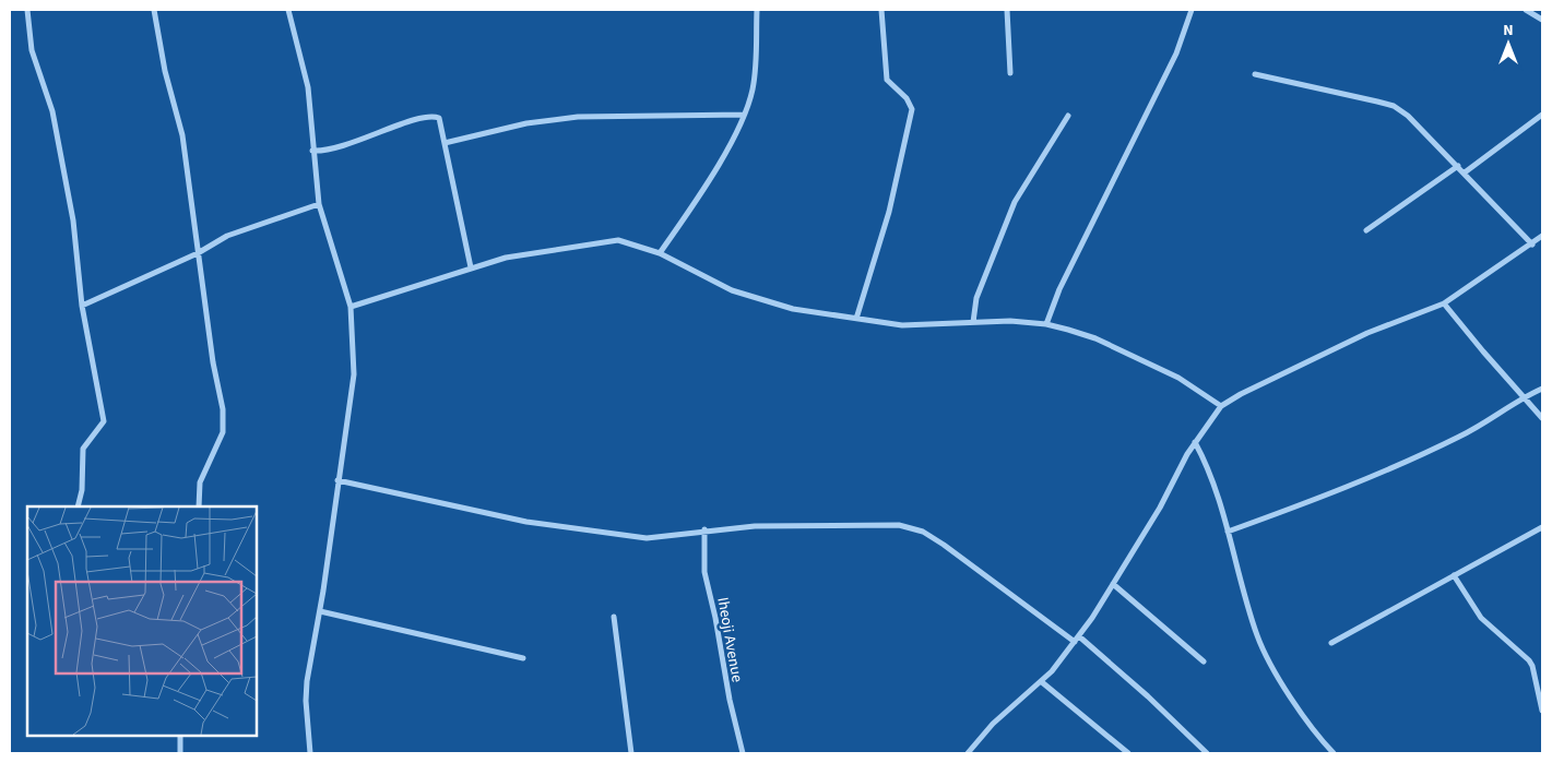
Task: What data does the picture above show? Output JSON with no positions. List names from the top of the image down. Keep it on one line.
{"streets":{"street":["Iheoji Avenue"]},"north":"top"}
